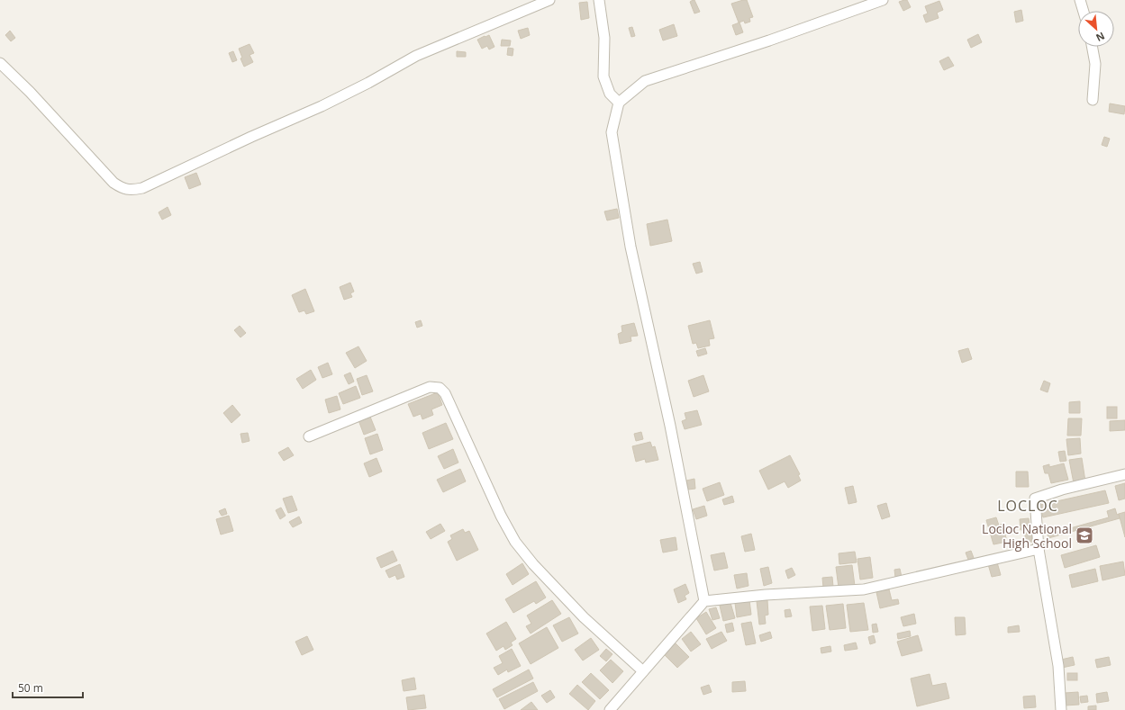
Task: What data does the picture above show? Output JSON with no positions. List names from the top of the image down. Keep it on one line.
{"districts":["LOCLOC"],"places":{"school or university":["Locloc National High School"]},"scale_bar":"50 m","north":"bottom right"}
